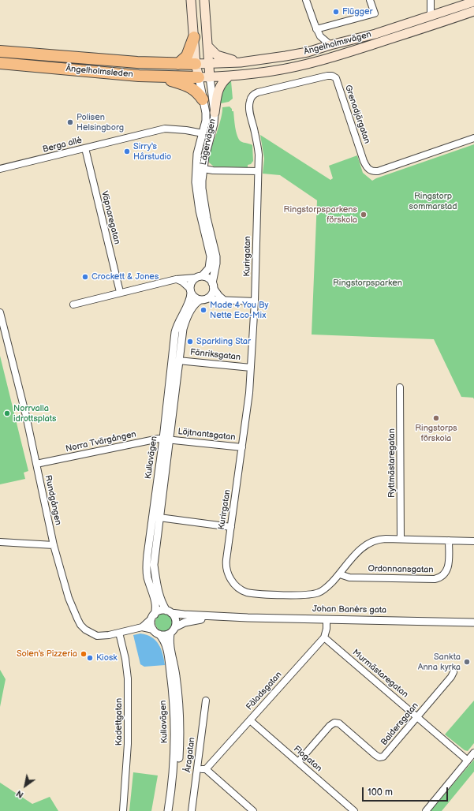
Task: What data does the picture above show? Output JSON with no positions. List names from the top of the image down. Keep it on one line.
{"streets":{"highway":["Ängelholmsleden"],"main road":["Ängelholmsvägen","Lägervägen"],"street":["Grenadjärgatan","Berga allé","Väpnaregatan","Kurirgatan","Fänriksgatan","Löjtnantsgatan","Norra Tvärgången","Kullavägen","Ryttmästaregatan","Rundgången","Ordonnansgatan","Johan Banérs gata","Murmästaregatan","Fäladsgatan","Kadettgatan","Baldersgatan","Åragatan","Flogatan"]},"crossings":[["Ängelholmsvägen","Ängelholmsleden"],["Ängelholmsvägen","Lägervägen"],["Ängelholmsleden","Lägervägen"],["Grenadjärgatan","Kurirgatan"],["Lägervägen","Berga allé"],["Berga allé","Väpnaregatan"],["Kurirgatan","Fänriksgatan"],["Kurirgatan","Löjtnantsgatan"],["Kurirgatan","Ryttmästaregatan"],["Kurirgatan","Ordonnansgatan"],["Fänriksgatan","Kullavägen"],["Löjtnantsgatan","Norra Tvärgången"],["Löjtnantsgatan","Kullavägen"],["Norra Tvärgången","Kullavägen"],["Norra Tvärgången","Rundgången"],["Kullavägen","Rundgången"],["Kullavägen","Johan Banérs gata"],["Rundgången","Johan Banérs gata"],["Rundgången","Kadettgatan"],["Johan Banérs gata","Fäladsgatan"],["Murmästaregatan","Fäladsgatan"],["Murmästaregatan","Baldersgatan"],["Fäladsgatan","Flogatan"],["Baldersgatan","Flogatan"]],"parks":["Ringstorp sommarstad","Ringstorpsparken"],"places":["Flügger","Polisen Helsingborg","Sirry's Hårstudio","Ringstorpsparkens förskola","Crockett & Jones","Made 4 You By Nette Eco-Mix","Sparkling Star","Norrvalla idrottsplats","Ringstorps förskola","Solen's Pizzeria","Kiosk","Sankta Anna kyrka"],"scale_bar":"100 m","north":"bottom left"}
